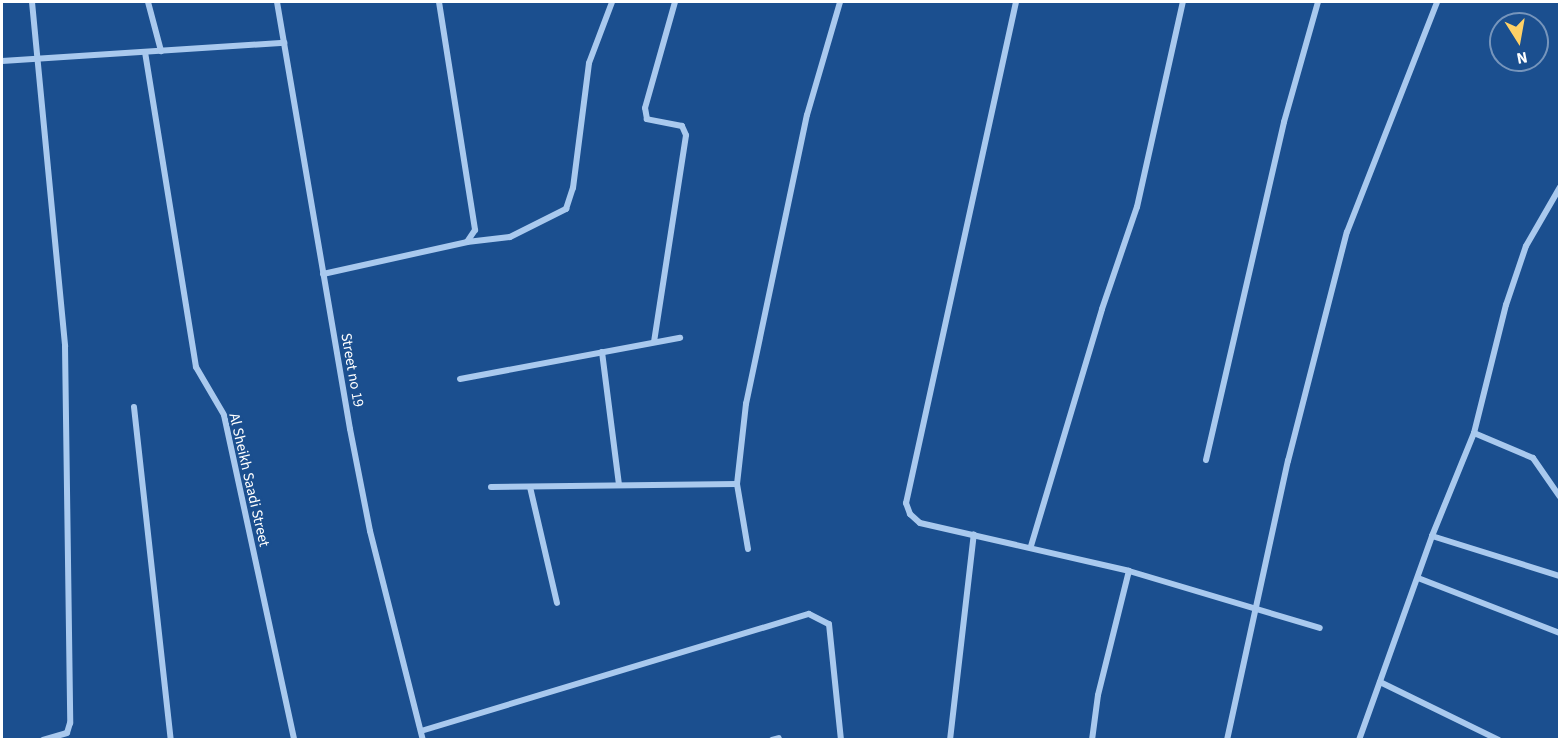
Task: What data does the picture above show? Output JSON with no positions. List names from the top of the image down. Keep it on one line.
{"streets":{"street":["Street no 19","Al Sheikh Saadi Street"]},"north":"bottom"}
